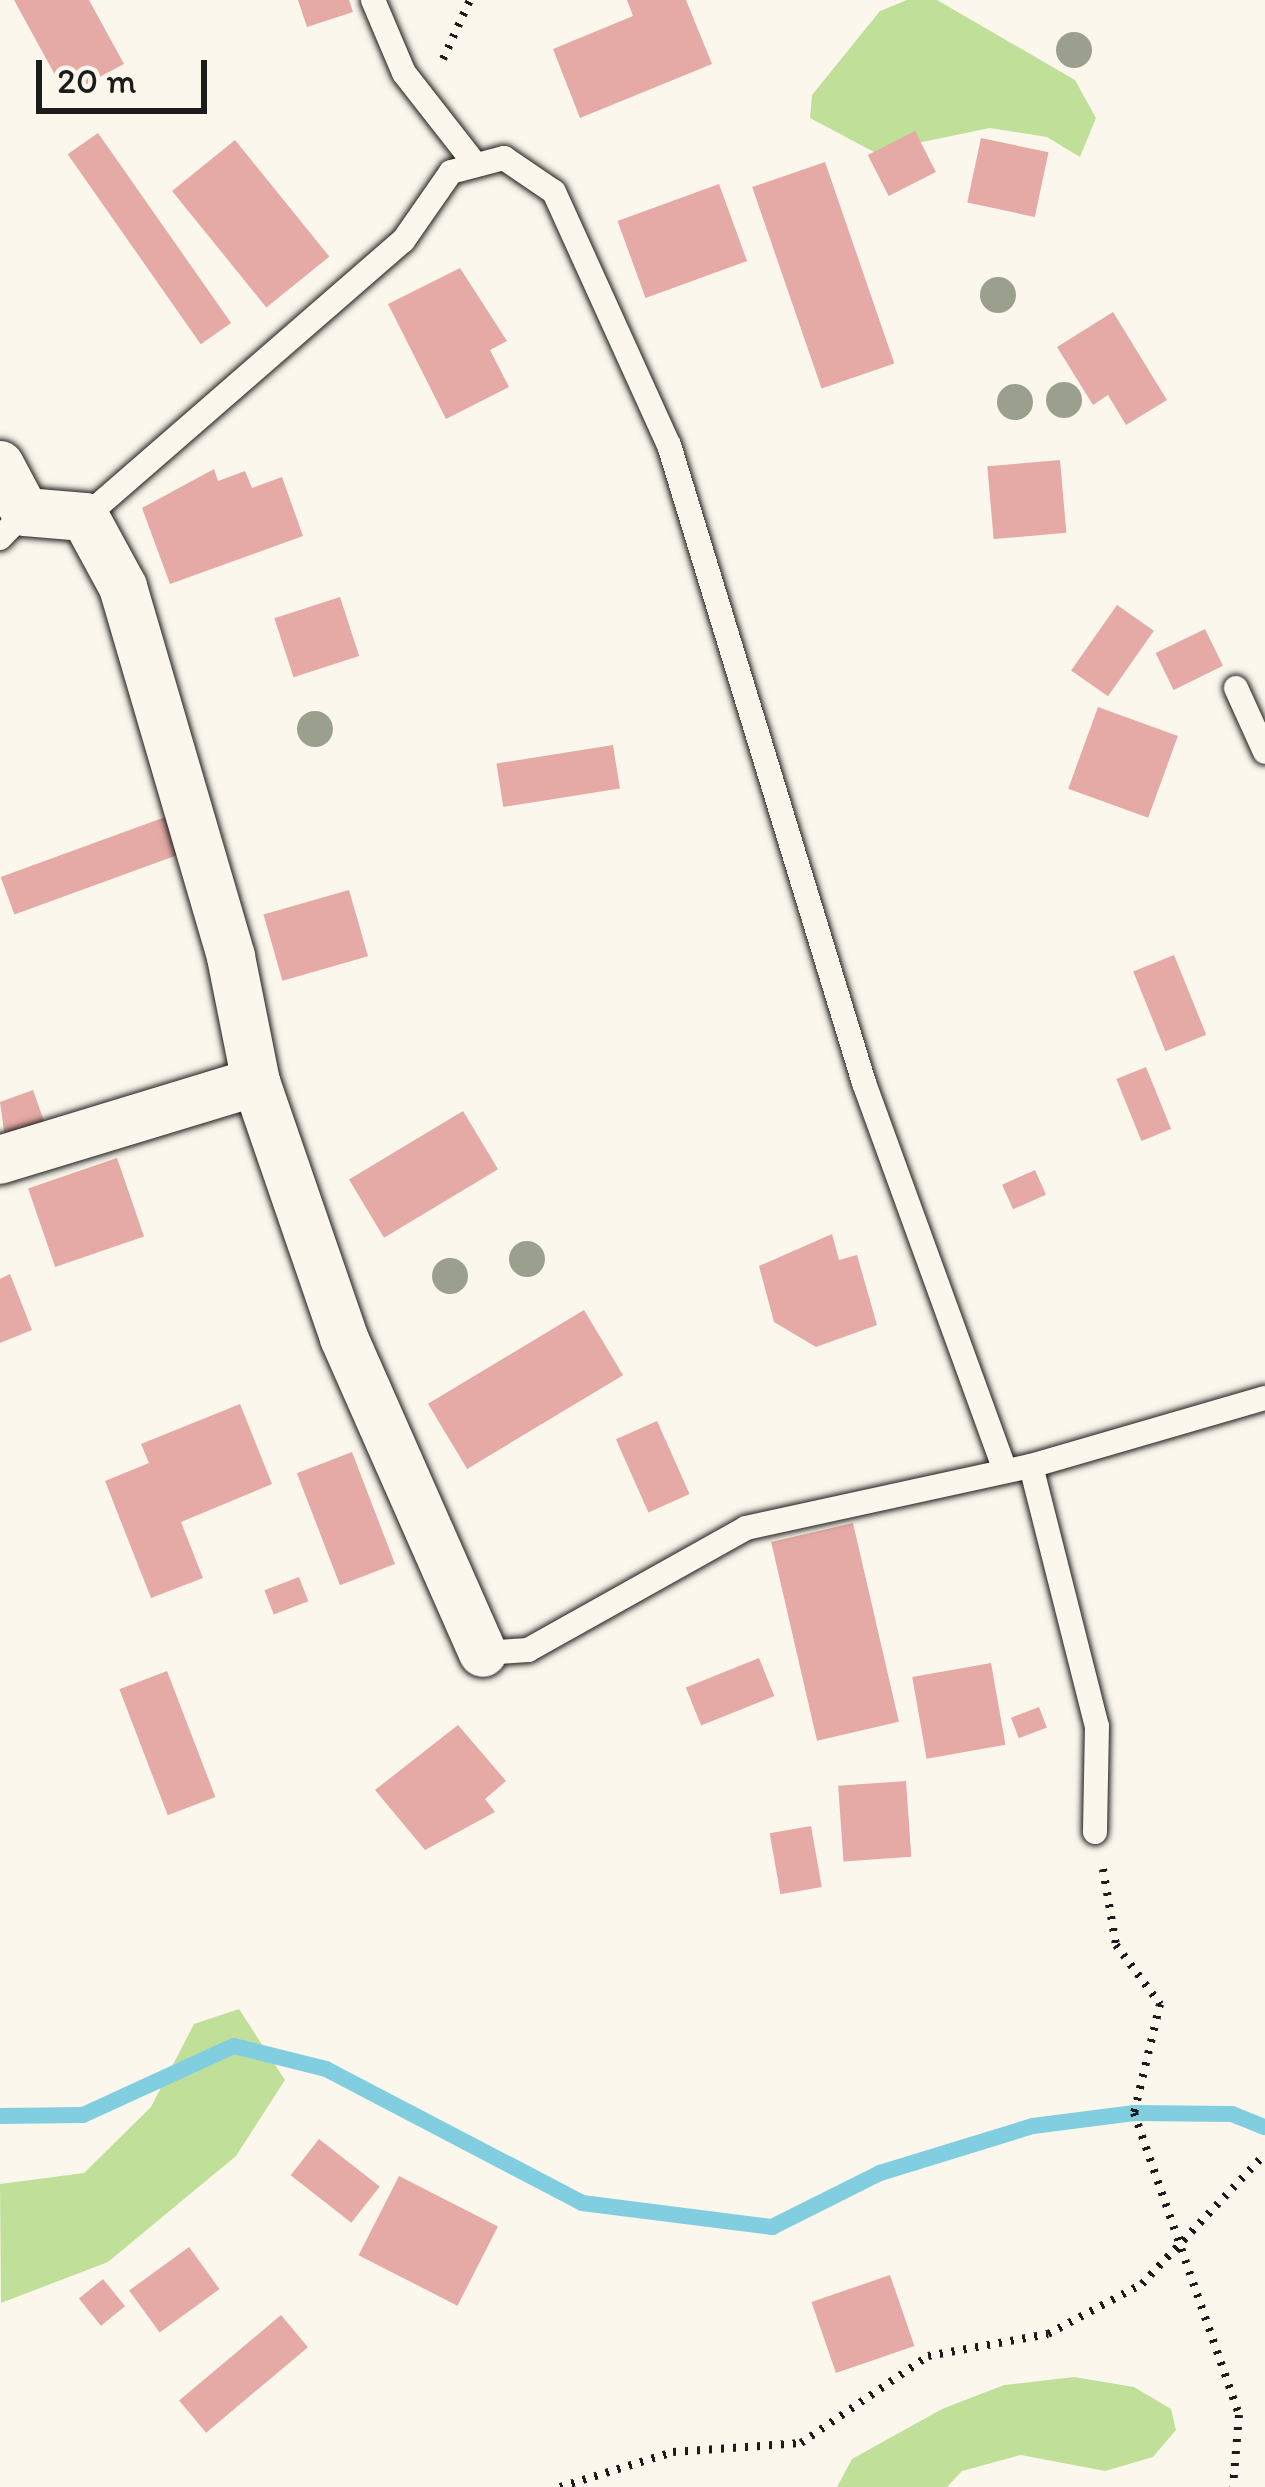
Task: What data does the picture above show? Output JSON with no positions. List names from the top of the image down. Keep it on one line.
{"scale_bar":"20 m"}
